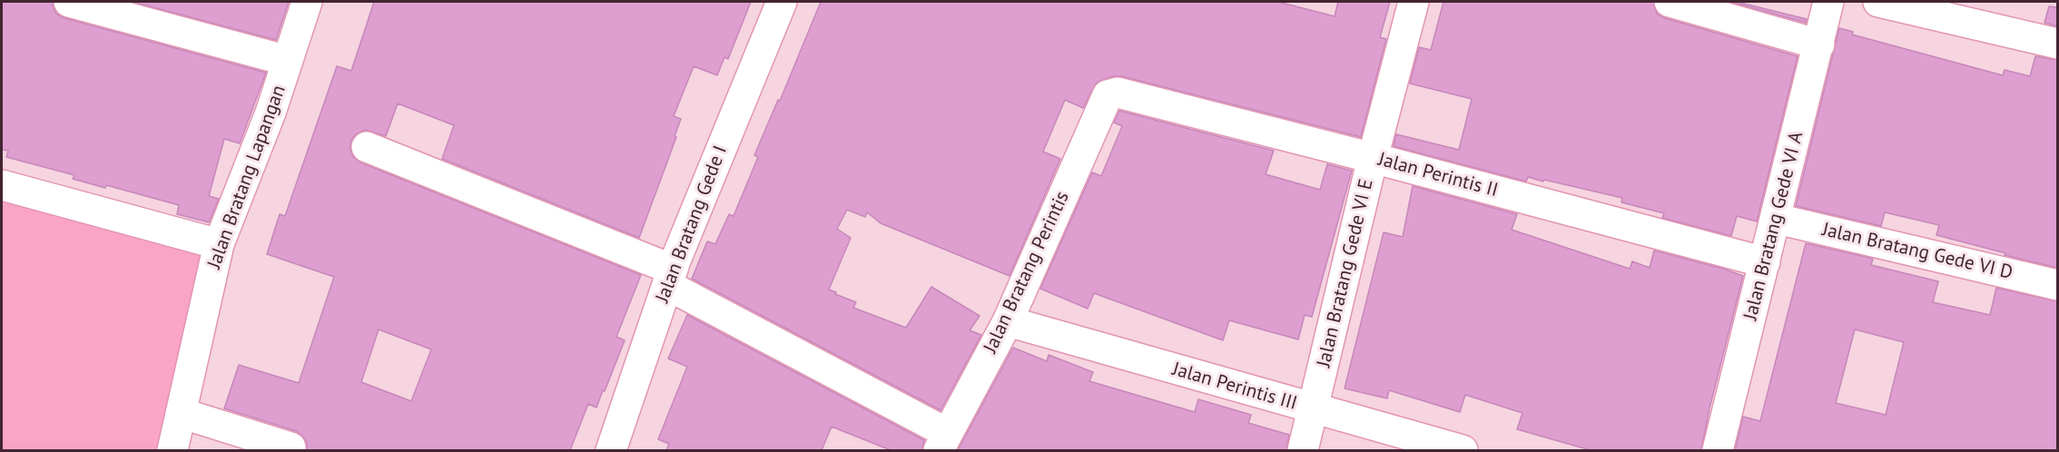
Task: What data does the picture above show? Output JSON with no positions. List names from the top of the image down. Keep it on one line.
{"streets":{"street":["Jalan Perintis II","Jalan Bratang Lapangan","Jalan Bratang Gede I","Jalan Bratang Gede VI A","Jalan Bratang Gede VI D","Jalan Bratang Perintis","Jalan Bratang Gede VI E","Jalan Perintis III"]},"crossings":[["Jalan Perintis II","Jalan Bratang Gede VI A"],["Jalan Perintis II","Jalan Bratang Perintis"],["Jalan Perintis II","Jalan Bratang Gede VI E"],["Jalan Bratang Gede VI A","Jalan Bratang Gede VI D"],["Jalan Bratang Perintis","Jalan Perintis III"],["Jalan Bratang Gede VI E","Jalan Perintis III"]]}
